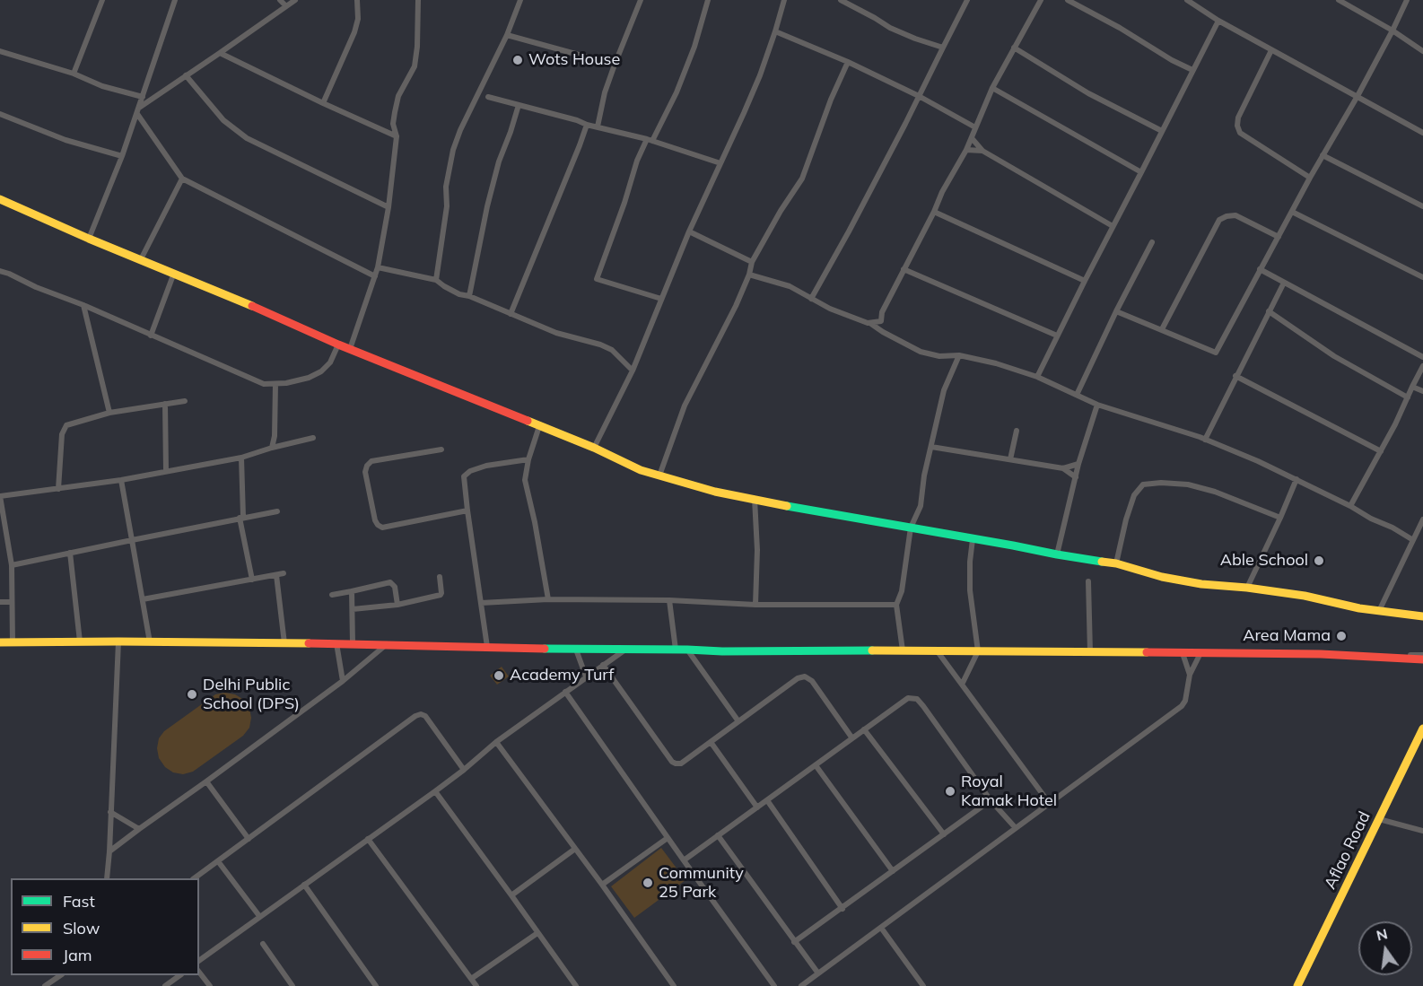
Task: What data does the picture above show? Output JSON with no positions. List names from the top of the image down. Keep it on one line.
{"streets":{"main road":["Aflao Road"]},"places":["Wots House","Able School","Area Mama","Academy Turf","Delhi Public School (DPS)","Royal Kamak Hotel","Community 25 Park"],"legend":["Fast","Slow","Jam"],"north":"top"}
